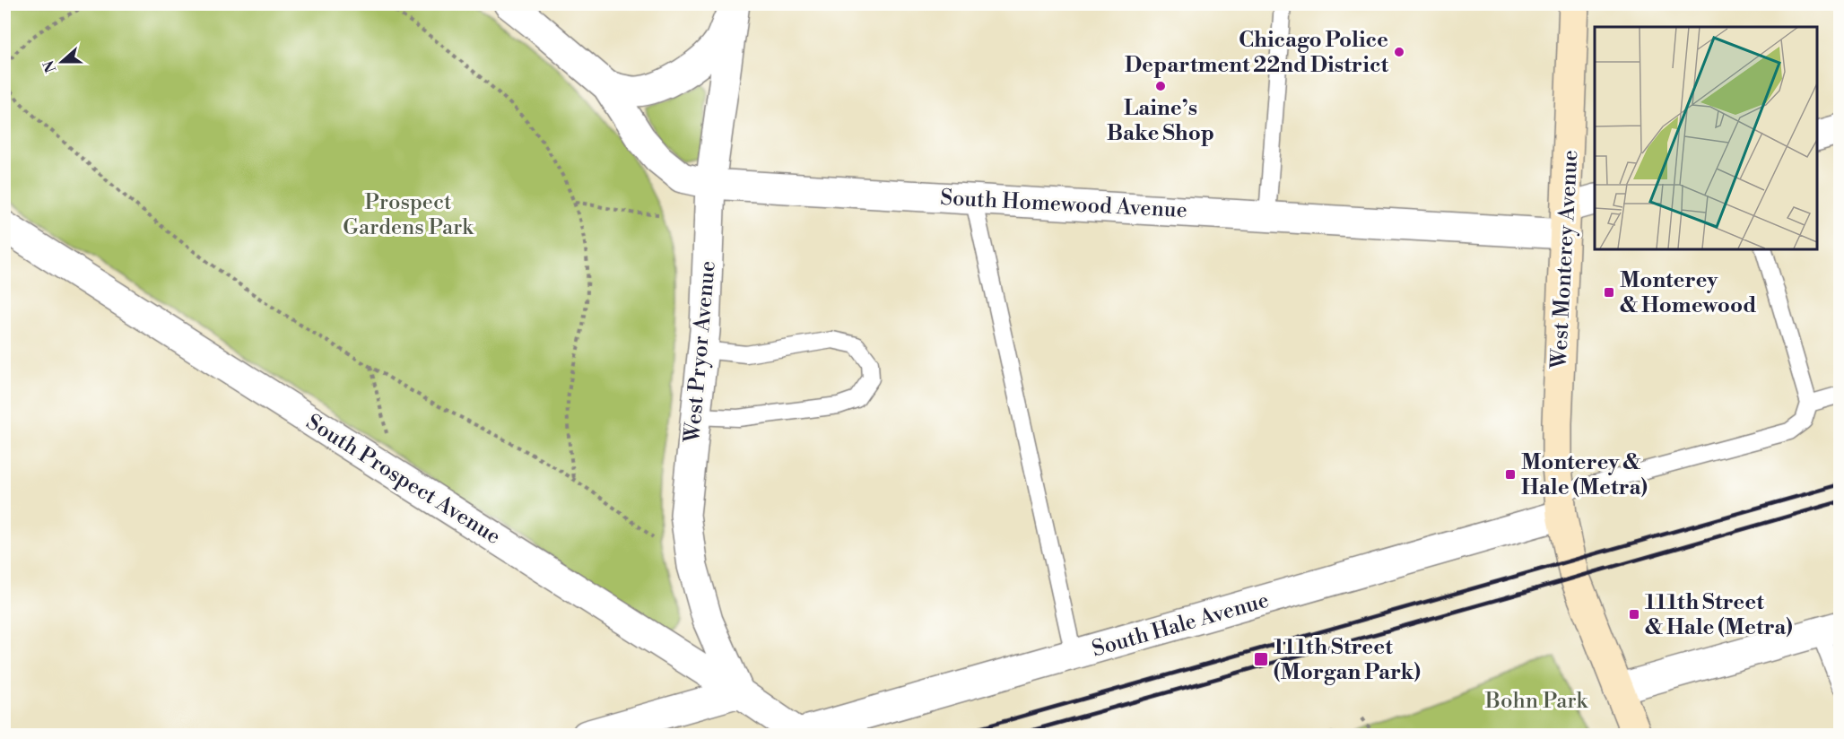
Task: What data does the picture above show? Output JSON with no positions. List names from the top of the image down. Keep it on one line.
{"streets":{"main road":["West Monterey Avenue"],"street":["South Homewood Avenue","West Pryor Avenue","South Prospect Avenue","South Hale Avenue"]},"crossings":[["South Homewood Avenue","West Monterey Avenue"],["South Homewood Avenue","West Pryor Avenue"],["West Monterey Avenue","South Hale Avenue"],["West Pryor Avenue","South Prospect Avenue"],["South Prospect Avenue","South Hale Avenue"]],"parks":["Prospect Gardens Park","Bohn Park"],"places":{"other":["Chicago Police Department 22nd District","Laine’s Bake Shop"],"transit":["Monterey & Homewood","Monterey & Hale (Metra)","111th Street & Hale (Metra)","111th Street (Morgan Park)"]},"north":"left"}
